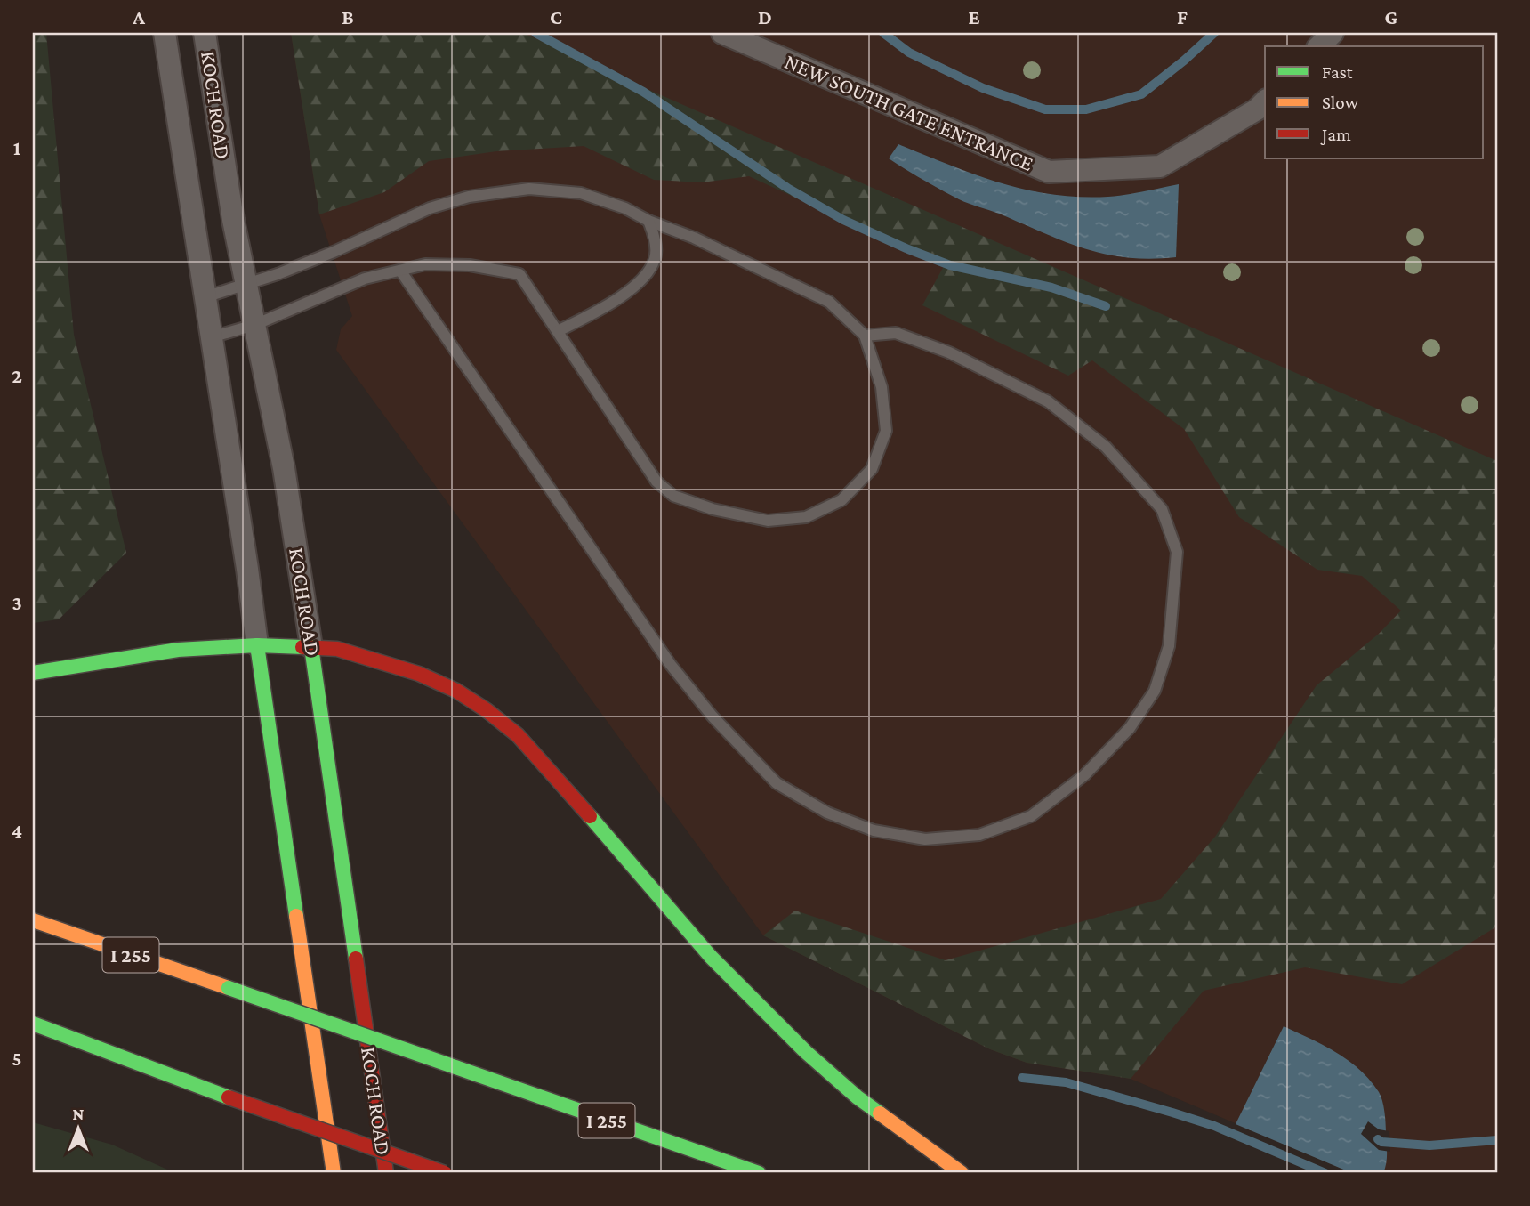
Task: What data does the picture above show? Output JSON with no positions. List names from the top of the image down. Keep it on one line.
{"streets":{"main road":["KOCH ROAD","I 255"],"street":["NEW SOUTH GATE ENTRANCE"]},"legend":["Fast","Slow","Jam"],"north":"top","grid":{"columns":["A","B","C","D","E","F","G"],"rows":["1","2","3","4","5"]}}
